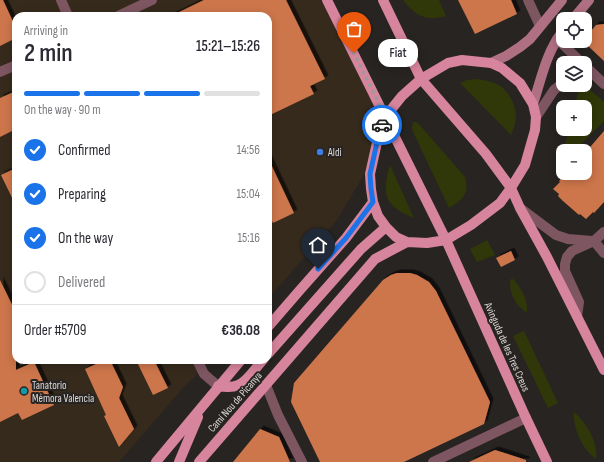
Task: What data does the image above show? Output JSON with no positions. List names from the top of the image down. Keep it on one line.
{"streets":{"main road":["Avinguda de les Tres Creus","Camí Nou de Picanya"]},"places":["Fiat","Aldi","Tanatorio Mémora Valencia"],"page":{"map_buttons":["+","−"],"heading":["2 min","Arriving in","15:21–15:26"],"panel":["Order #5709","€36.08"],"bubble":"Fiat","bar":"On the way · 90 m","list":[["Confirmed","14:56"],["Preparing","15:04"],["On the way","15:16"],"Delivered"]}}
